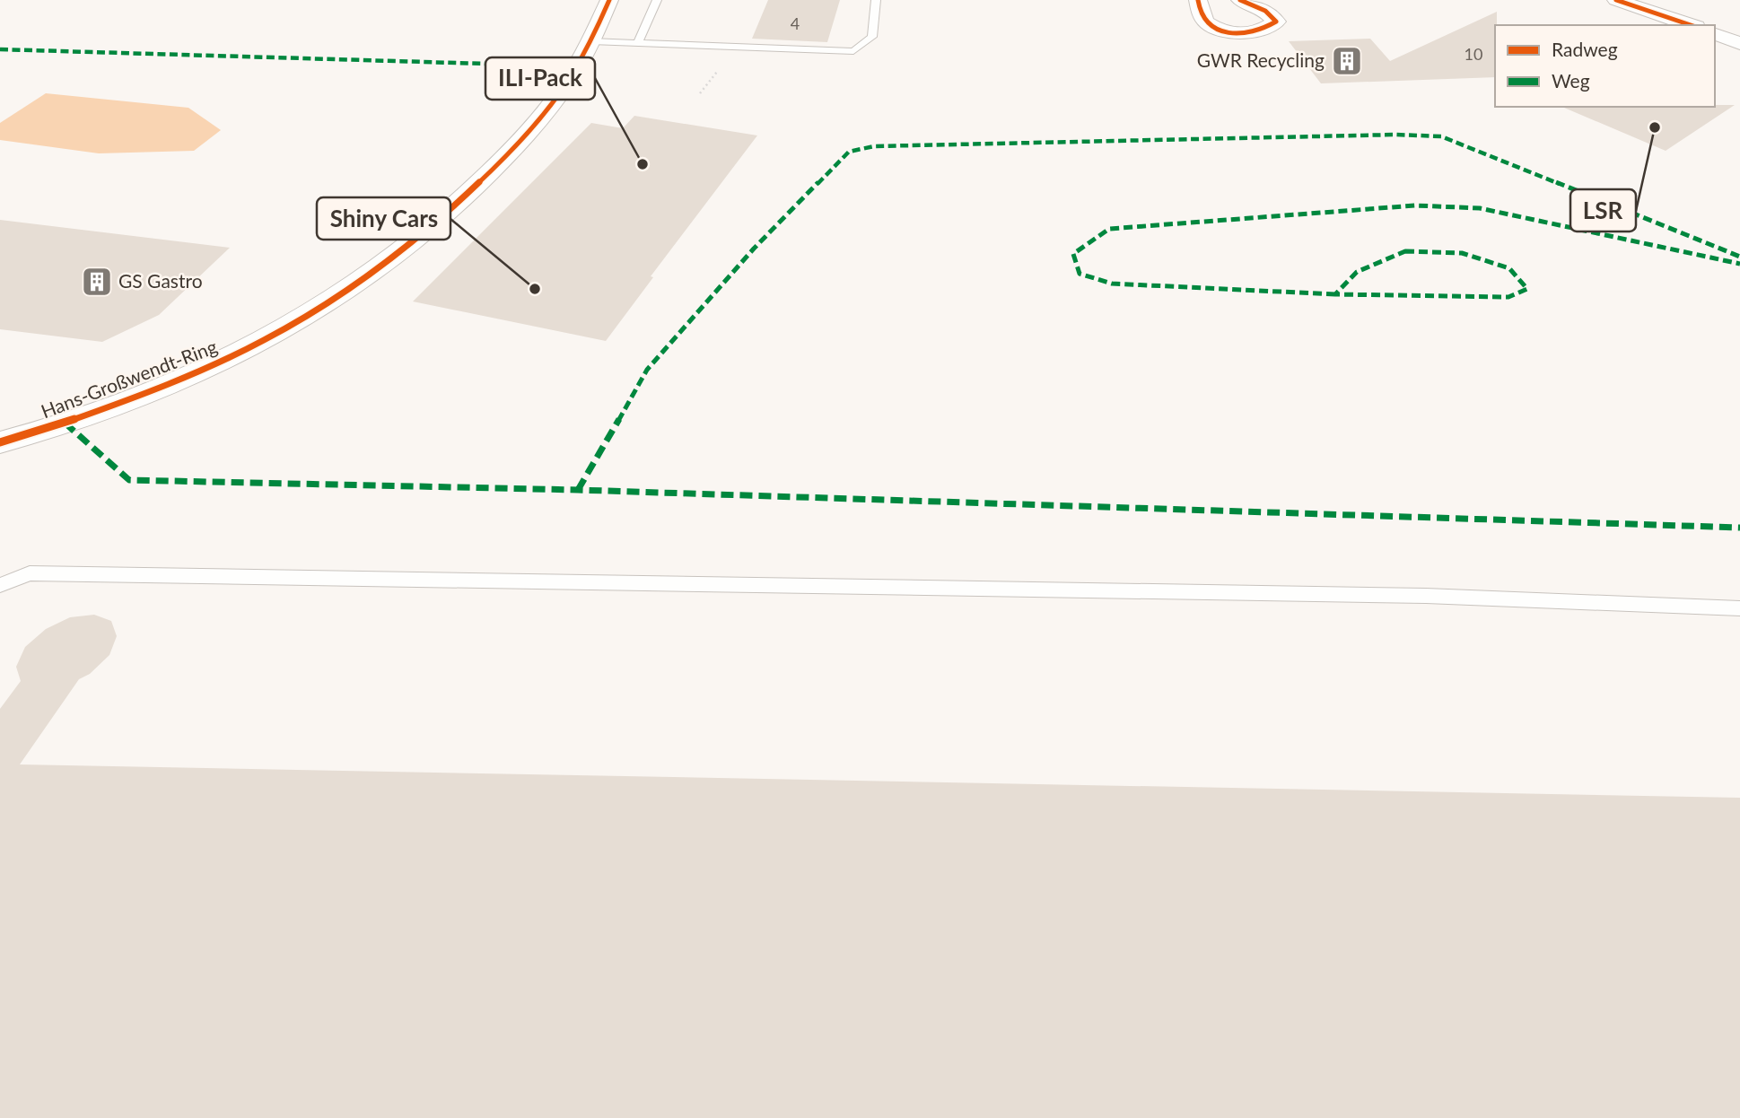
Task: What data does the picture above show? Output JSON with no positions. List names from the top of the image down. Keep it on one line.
{"streets":{"street":["Hans-Großwendt-Ring"]},"places":{"building":["GWR Recycling","GS Gastro"],"other":["LSR","ILI-Pack","Shiny Cars"]},"house_numbers":["4","10"],"legend":["Radweg","Weg"]}
